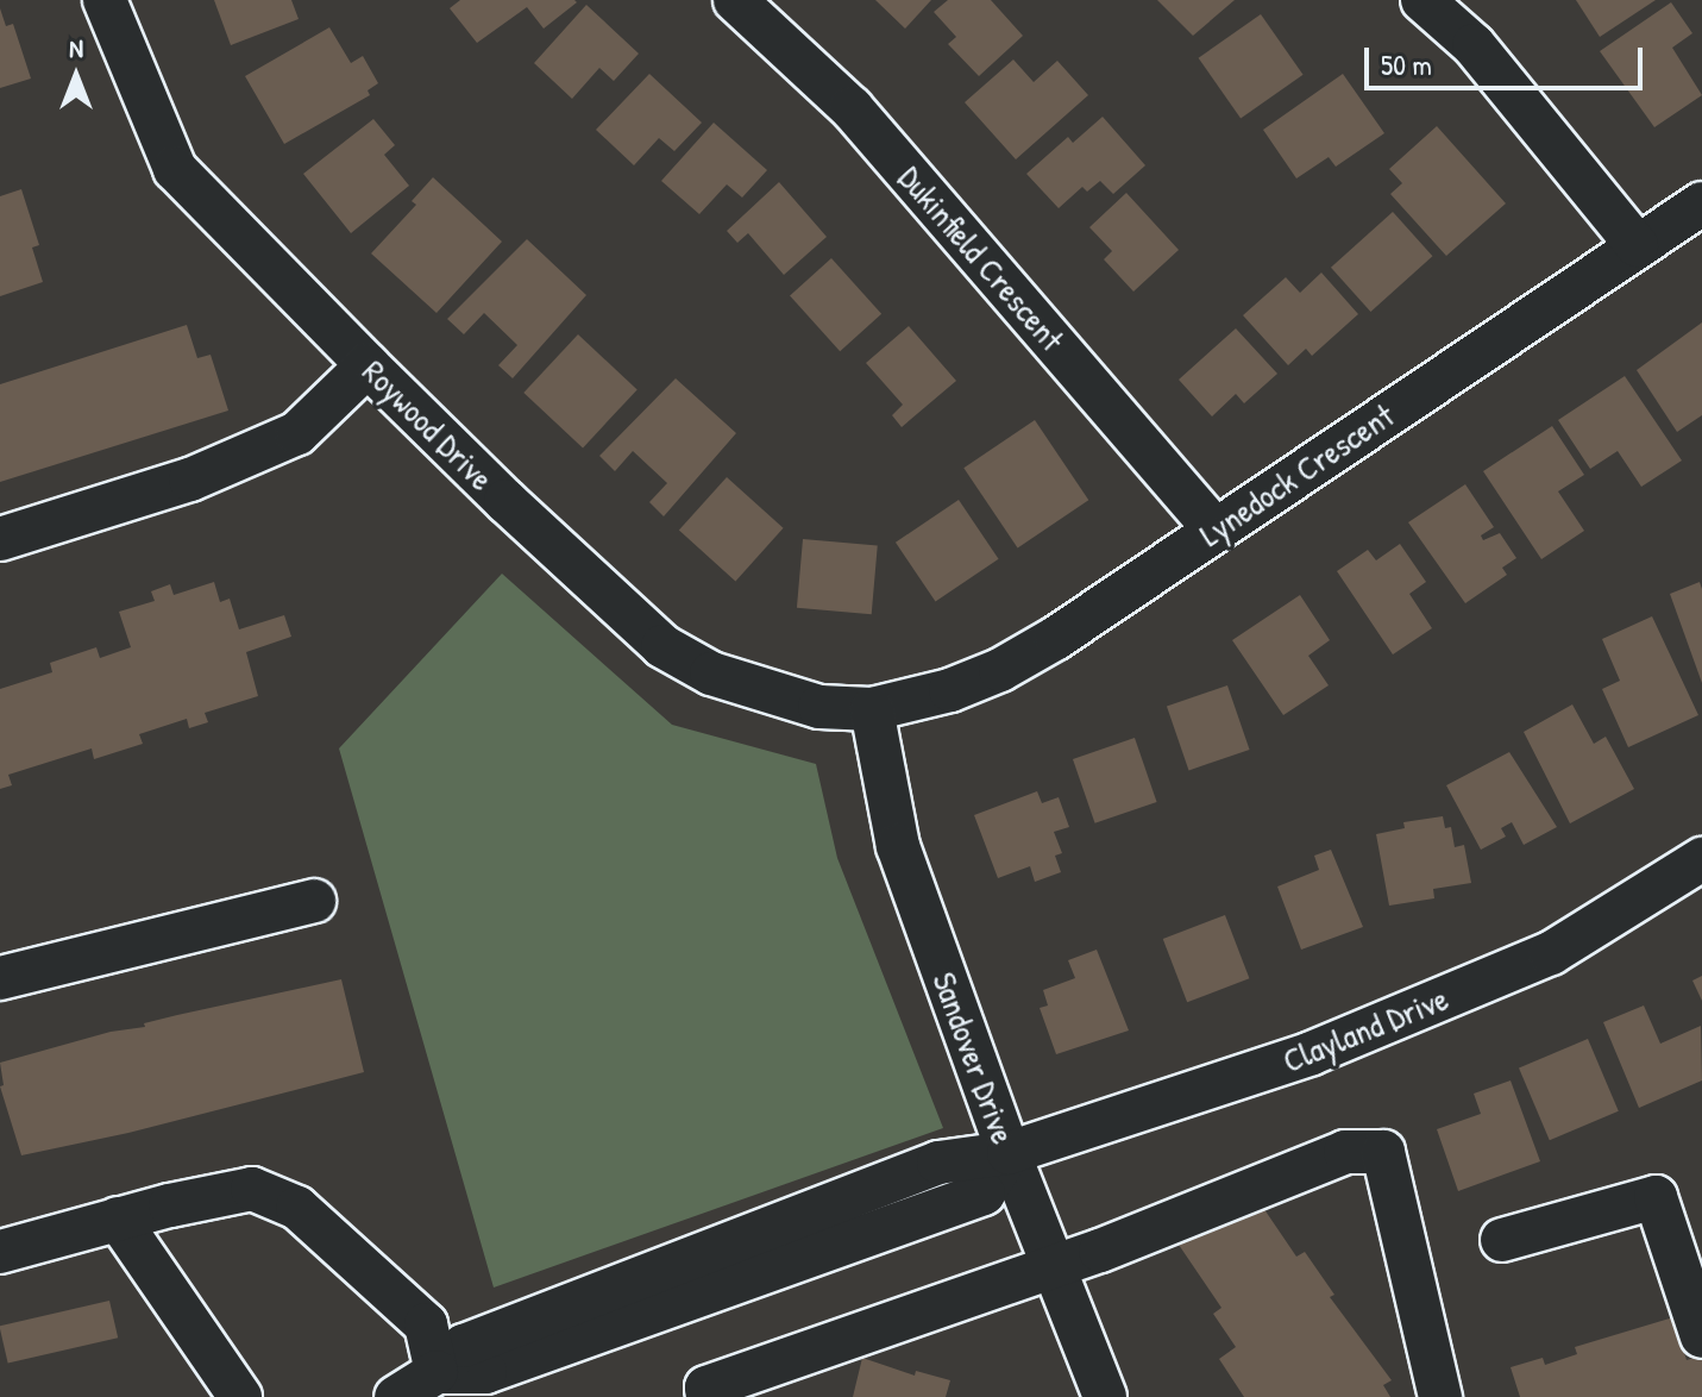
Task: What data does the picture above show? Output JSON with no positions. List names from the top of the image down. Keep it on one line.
{"streets":{"street":["Dukinfield Crescent","Roywood Drive","Lynedock Crescent","Clayland Drive","Sandover Drive"]},"crossings":[["Dukinfield Crescent","Lynedock Crescent"],["Roywood Drive","Lynedock Crescent"],["Roywood Drive","Sandover Drive"],["Lynedock Crescent","Sandover Drive"],["Clayland Drive","Sandover Drive"]],"scale_bar":"50 m","north":"top"}
